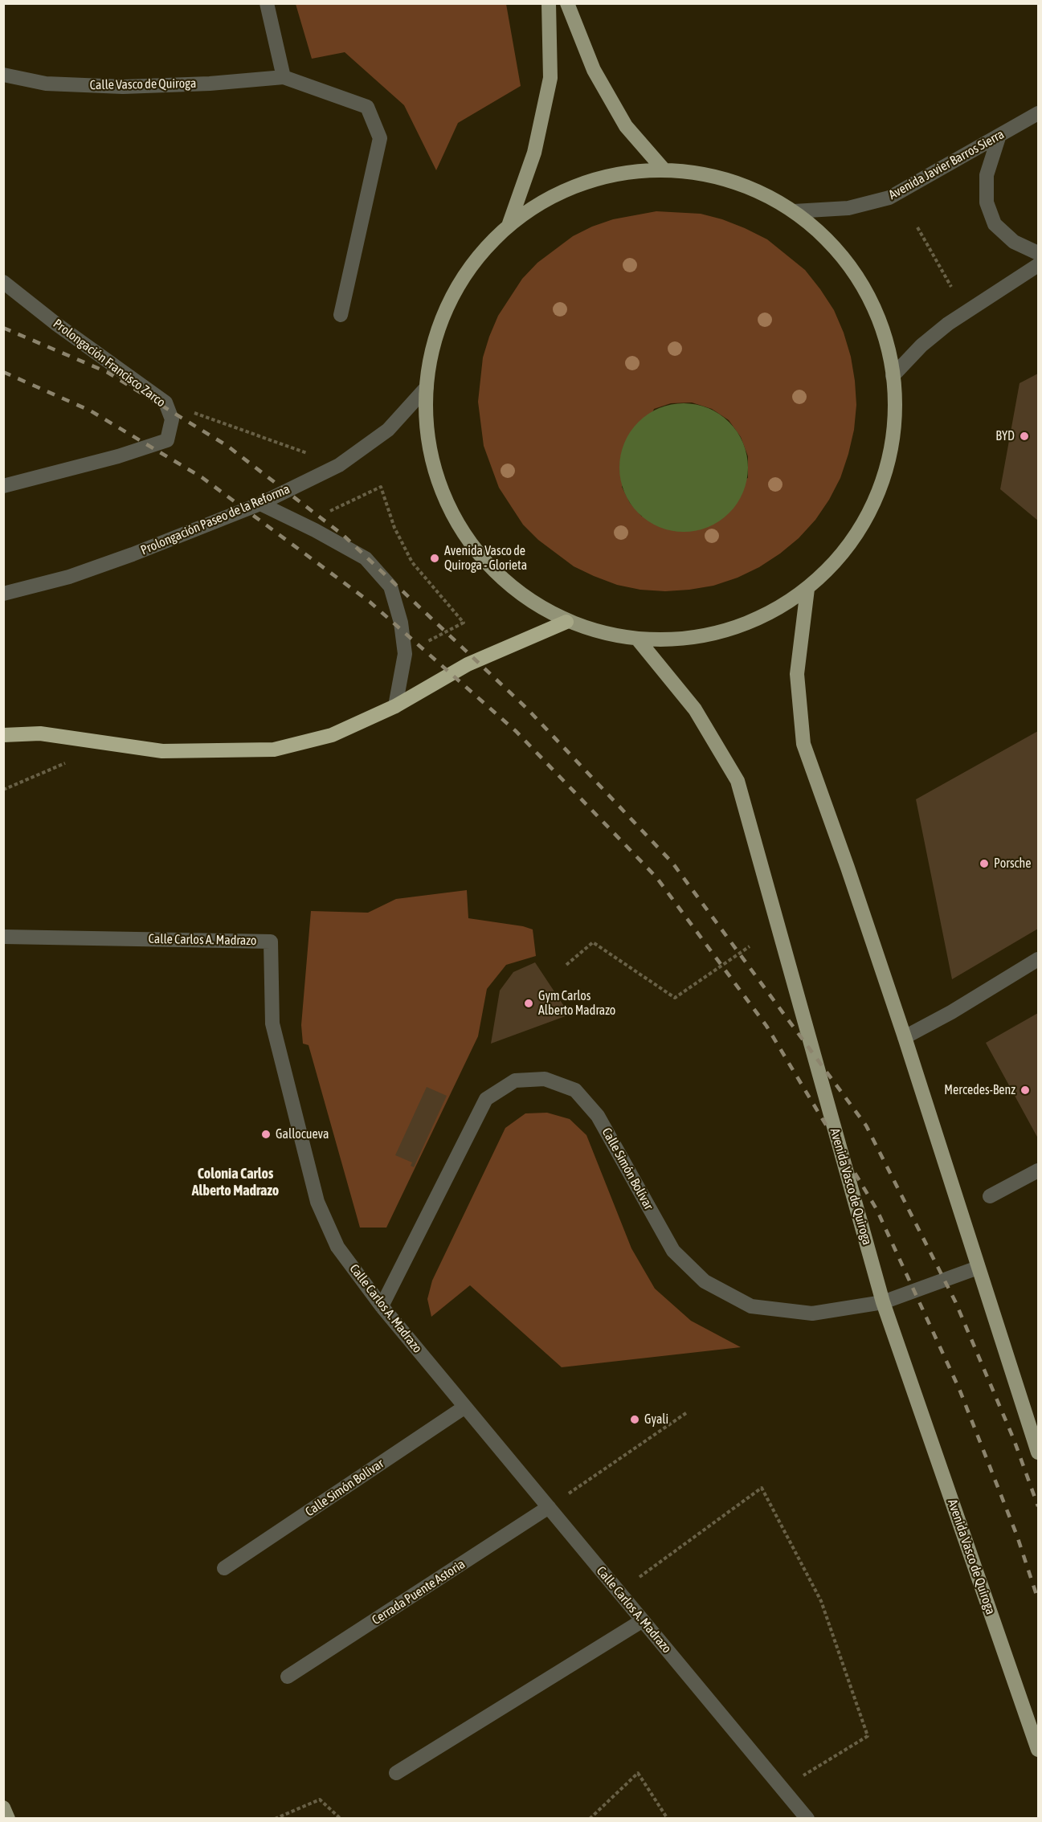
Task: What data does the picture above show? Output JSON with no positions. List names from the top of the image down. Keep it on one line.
{"streets":{"main road":["Avenida Vasco de Quiroga"],"street":["Calle Vasco de Quiroga","Avenida Javier Barros Sierra","Prolongación Francisco Zarco","Prolongación Paseo de la Reforma","Calle Carlos A. Madrazo","Calle Simón Bolívar","Cerrada Puente Astoria"]},"crossings":[["Calle Carlos A. Madrazo","Calle Simón Bolívar"],["Calle Carlos A. Madrazo","Cerrada Puente Astoria"],["Calle Simón Bolívar","Avenida Vasco de Quiroga"]],"districts":["Colonia Carlos Alberto Madrazo"],"places":["BYD","Avenida Vasco de Quiroga - Glorieta","Porsche","Gym Carlos Alberto Madrazo","Mercedes-Benz","Gallocueva","Gyali"]}
